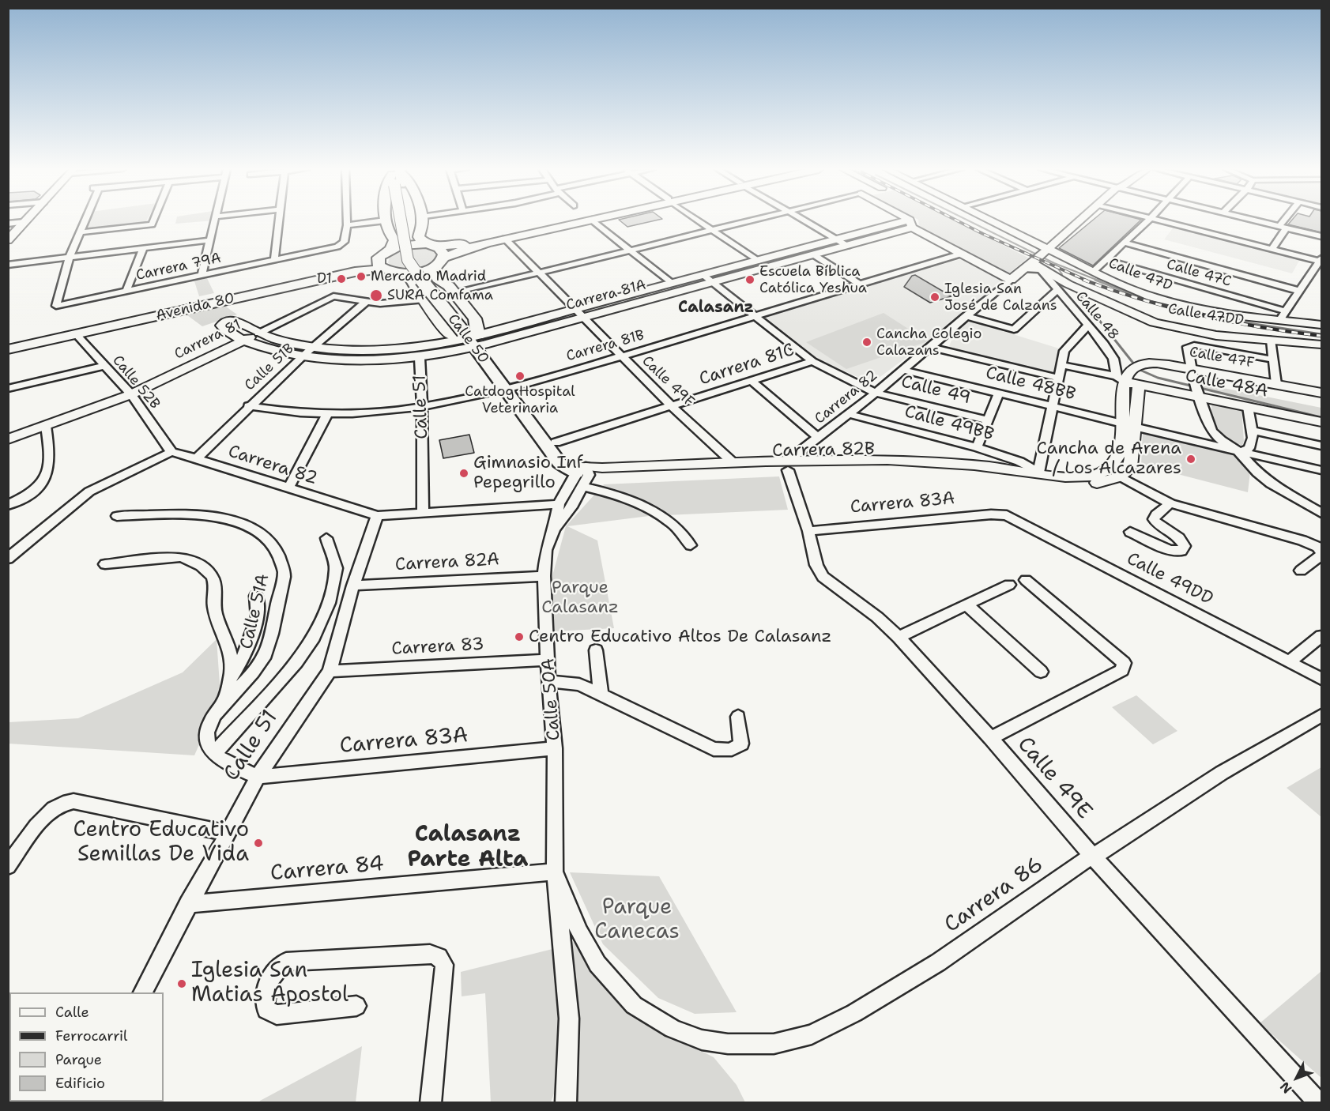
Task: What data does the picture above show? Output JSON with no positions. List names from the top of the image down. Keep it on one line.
{"streets":{"main road":["Avenida 80","Calle 50"],"street":["Carrera 79A","Calle 47C","Calle 47D","Carrera 81A","Calle 47DD","Calle 48","Carrera 81","Carrera 81B","Calle 47F","Carrera 81C","Calle 51B","Calle 49F","Calle 52B","Calle 48BB","Calle 48A","Calle 49","Carrera 82","Calle 51","Calle 49BB","Carrera 82B","Carrera 83A","Carrera 82A","Calle 49DD","Calle 51A","Carrera 83","Calle 50A","Calle 49E","Carrera 84","Carrera 86"]},"crossings":[["Calle 47D","Calle 47DD"],["Calle 47D","Carrera 82"],["Carrera 81A","Calle 50"],["Carrera 81A","Carrera 81"],["Carrera 81A","Calle 51B"],["Carrera 81A","Calle 49F"],["Carrera 81A","Calle 49"],["Carrera 81A","Calle 51"],["Avenida 80","Calle 52B"],["Calle 47DD","Calle 48"],["Calle 47DD","Carrera 82"],["Calle 48","Calle 47F"],["Calle 48","Calle 48A"],["Calle 50","Carrera 81B"],["Calle 50","Carrera 81C"],["Calle 50","Carrera 82B"],["Calle 50","Calle 50A"],["Carrera 81","Calle 51B"],["Carrera 81","Calle 52B"],["Carrera 81B","Calle 51B"],["Carrera 81B","Calle 49F"],["Carrera 81B","Calle 49"],["Carrera 81B","Calle 51"],["Calle 47F","Calle 48A"],["Carrera 81C","Calle 49F"],["Carrera 81C","Calle 49"],["Calle 51B","Carrera 82"],["Calle 49F","Carrera 82B"],["Calle 52B","Carrera 82"],["Calle 48BB","Carrera 82"],["Calle 49","Carrera 82"],["Carrera 82","Calle 51"],["Carrera 82","Calle 49BB"],["Carrera 82","Carrera 82B"],["Carrera 82","Calle 50A"],["Carrera 82","Calle 49E"],["Calle 51","Carrera 83A"],["Calle 51","Carrera 82A"],["Calle 51","Carrera 83"],["Calle 51","Carrera 84"],["Calle 49BB","Carrera 82B"],["Carrera 82B","Calle 50A"],["Carrera 82B","Calle 49E"],["Carrera 83A","Calle 49DD"],["Carrera 83A","Calle 50A"],["Carrera 83A","Calle 49E"],["Carrera 82A","Calle 50A"],["Carrera 83","Calle 50A"],["Calle 50A","Carrera 84"],["Calle 50A","Carrera 86"],["Calle 49E","Carrera 86"]],"districts":["Calasanz","Calasanz Parte Alta"],"parks":["Parque Calasanz","Parque Canecas"],"places":["Mercado Madrid","D1","Escuela Bíblica Católica Yeshua","SURA Comfama","Iglesia San José de Calzans","Cancha Colegio Calazans","Catdog Hospital Veterinaria","Cancha de Arena / Los Alcazares","Gimnasio Inf Pepegrillo","Centro Educativo Altos De Calasanz","Centro Educativo Semillas De Vida","Iglesia San Matias Apostol"],"legend":["Calle","Ferrocarril","Parque","Edificio"],"north":"bottom left"}
